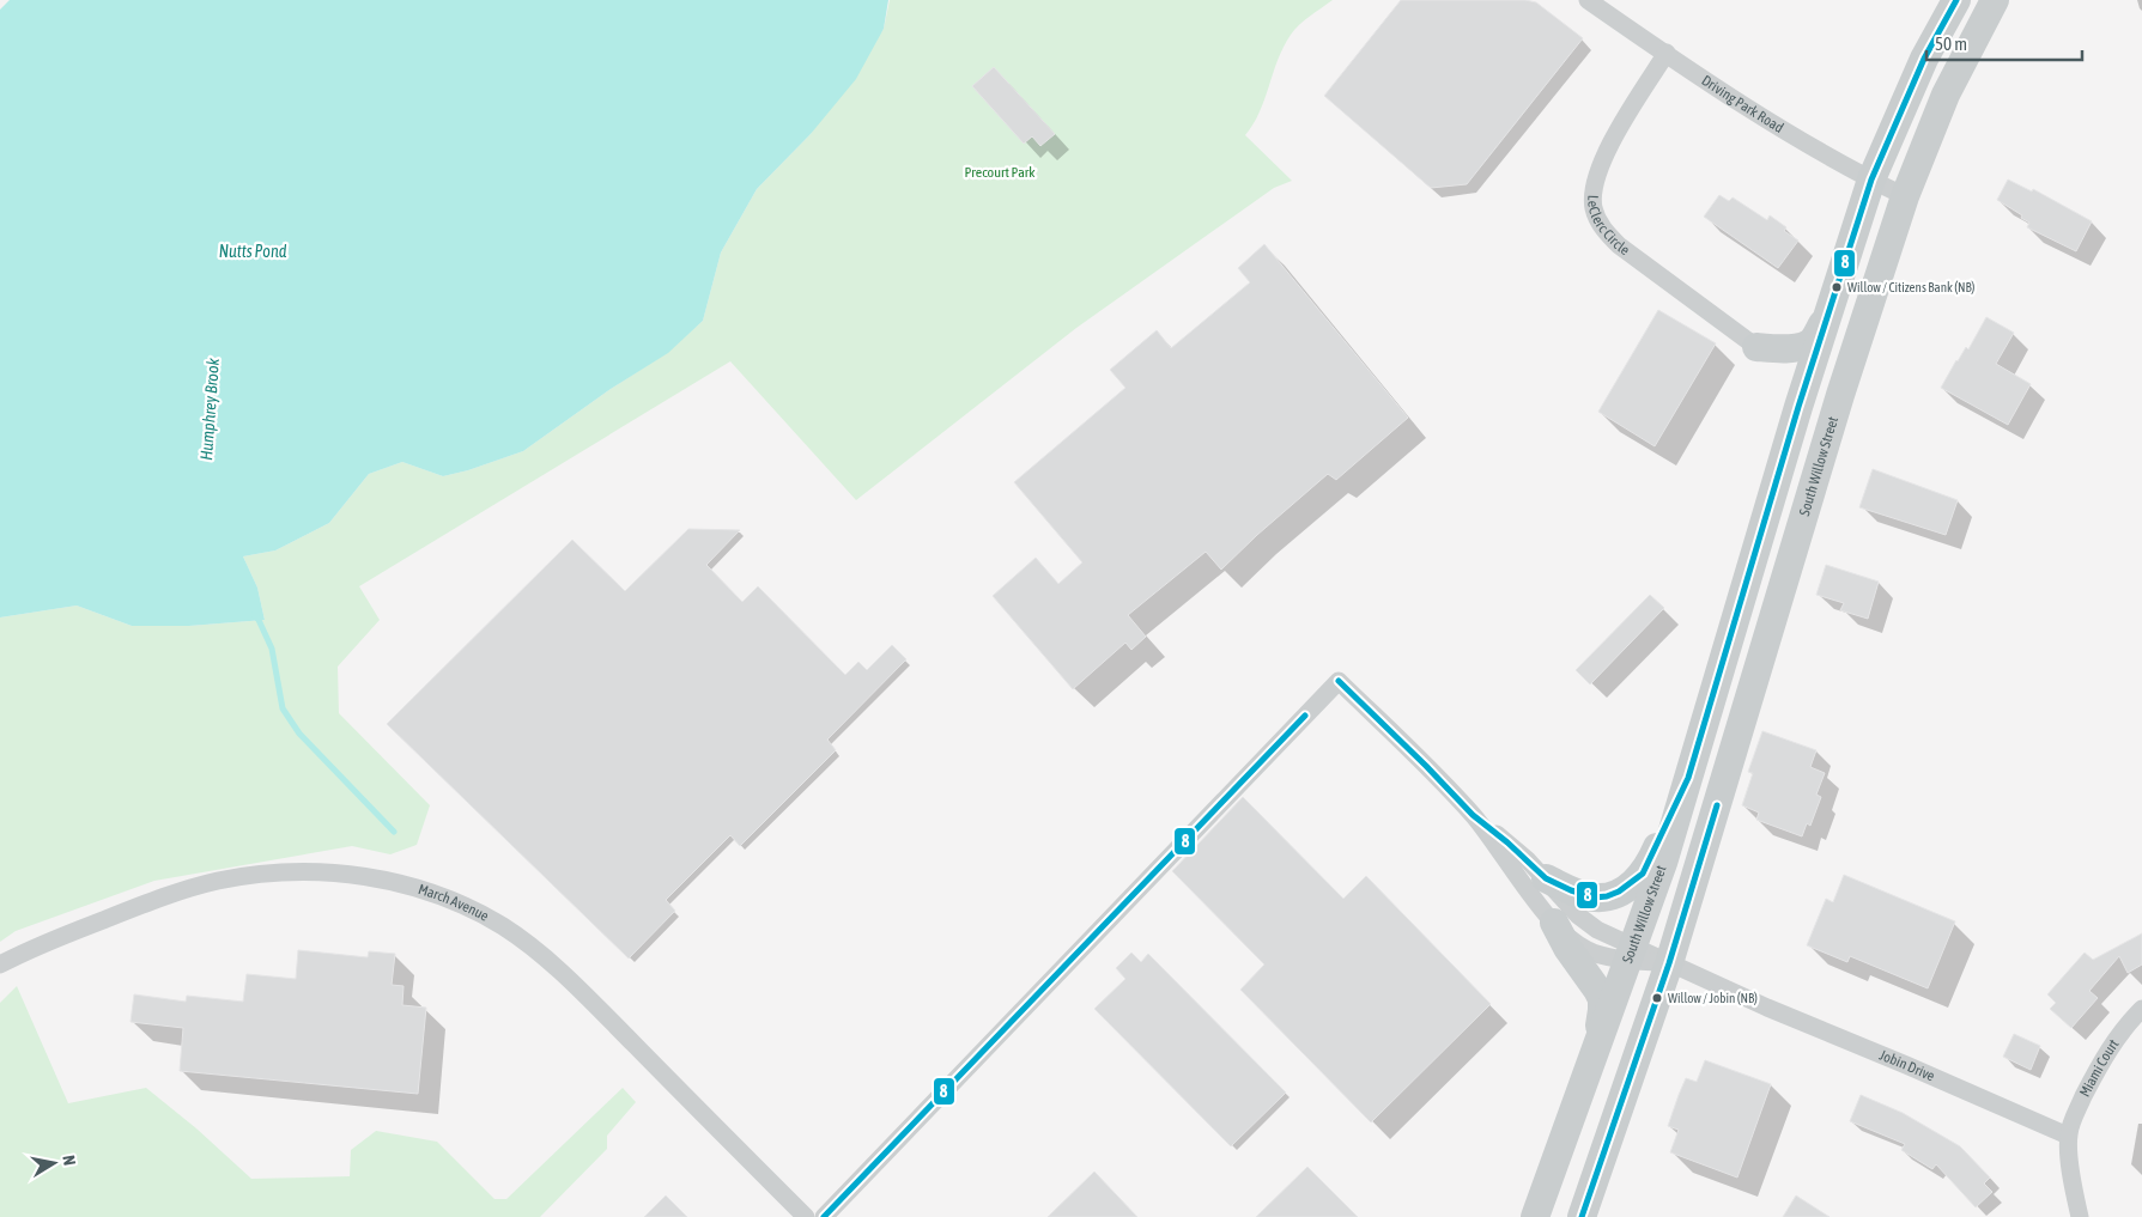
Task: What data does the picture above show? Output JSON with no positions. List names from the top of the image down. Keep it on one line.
{"streets":{"main road":["South Willow Street"],"street":["Driving Park Road","LeClerc Circle","March Avenue","Jobin Drive","Miami Court"]},"crossings":[["Driving Park Road","LeClerc Circle"],["Driving Park Road","South Willow Street"],["South Willow Street","Jobin Drive"],["Jobin Drive","Miami Court"]],"water":["Nutts Pond","Humphrey Brook"],"parks":["Precourt Park"],"places":["Willow / Citizens Bank (NB)","Willow / Jobin (NB)"],"lines":["transit line 8"],"scale_bar":"50 m","north":"right"}
